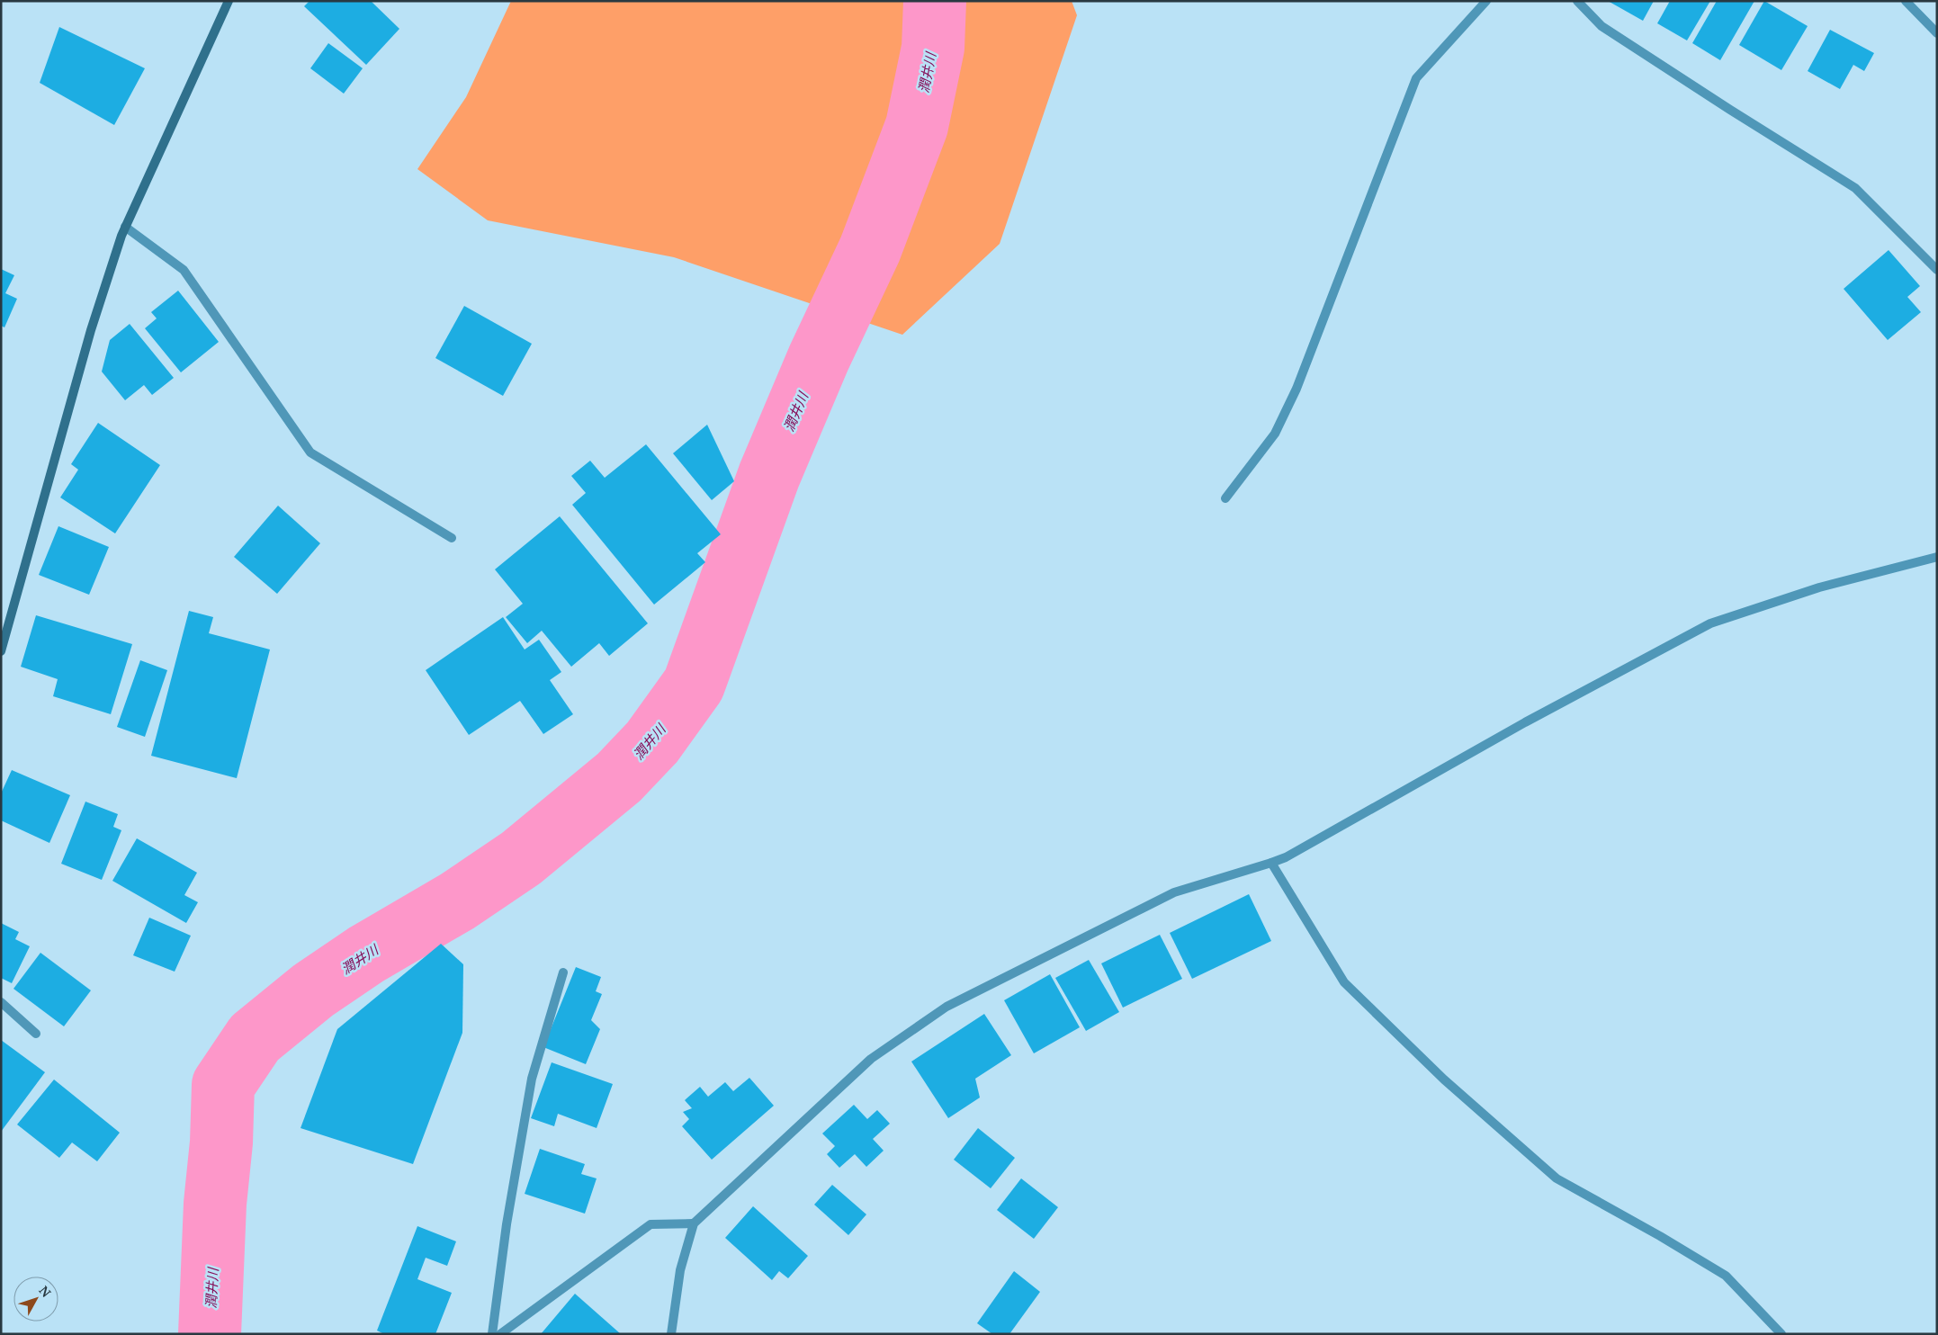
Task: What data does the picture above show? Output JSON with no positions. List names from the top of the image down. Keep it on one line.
{"water":["潤井川"],"north":"top right"}
